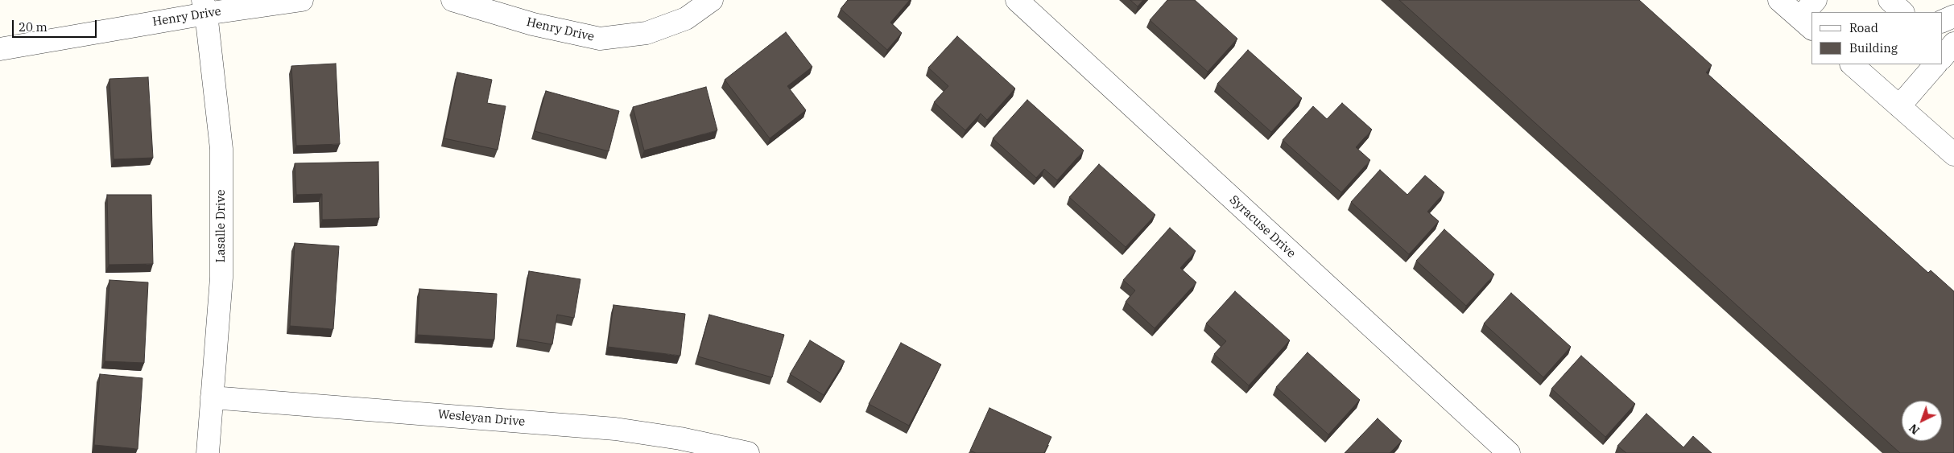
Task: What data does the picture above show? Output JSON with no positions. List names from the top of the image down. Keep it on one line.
{"streets":{"street":["Henry Drive","Lasalle Drive","Syracuse Drive","Wesleyan Drive"]},"crossings":[["Henry Drive","Lasalle Drive"],["Lasalle Drive","Wesleyan Drive"]],"legend":["Road","Building"],"scale_bar":"20 m","north":"bottom left"}
